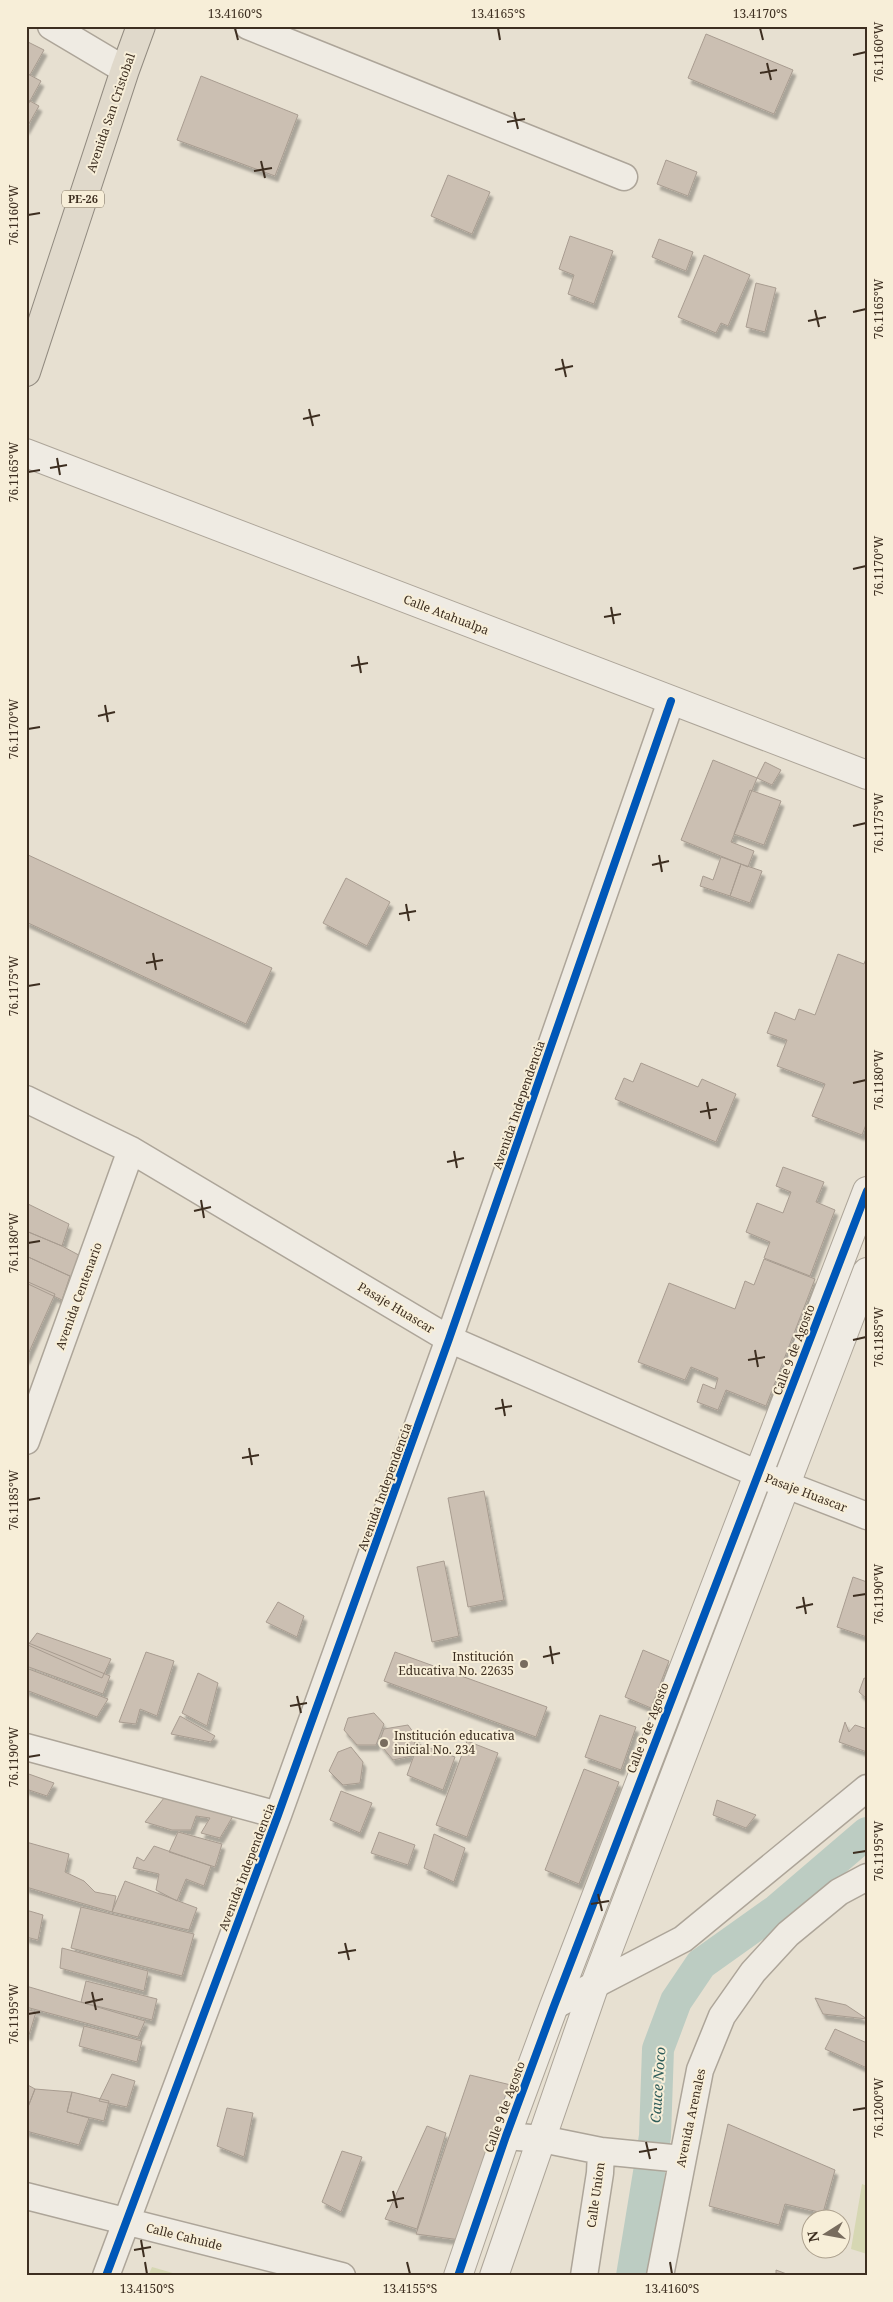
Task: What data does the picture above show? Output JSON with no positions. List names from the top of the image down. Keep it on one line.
{"streets":{"highway":["Avenida San Cristobal","PE-26"],"street":["Calle Atahualpa","Avenida Independencia","Avenida Centenario","Pasaje Huascar","Calle 9 de Agosto","Avenida Arenales","Calle Union","Calle Cahuide"]},"crossings":[["Calle Atahualpa","Avenida Independencia"],["Avenida Independencia","Pasaje Huascar"],["Avenida Independencia","Calle Cahuide"],["Avenida Centenario","Pasaje Huascar"],["Pasaje Huascar","Calle 9 de Agosto"],["Calle 9 de Agosto","Calle Union"]],"water":["Cauce Noco"],"places":["Institución Educativa No. 22635","Institución educativa inicial No. 234"],"north":"left","coordinates":["13.4160°S","13.4165°S","13.4170°S","76.1160°W","76.1165°W","76.1170°W","76.1175°W","76.1180°W","76.1185°W","76.1190°W","76.1195°W","76.1200°W","13.4150°S","13.4155°S"]}
